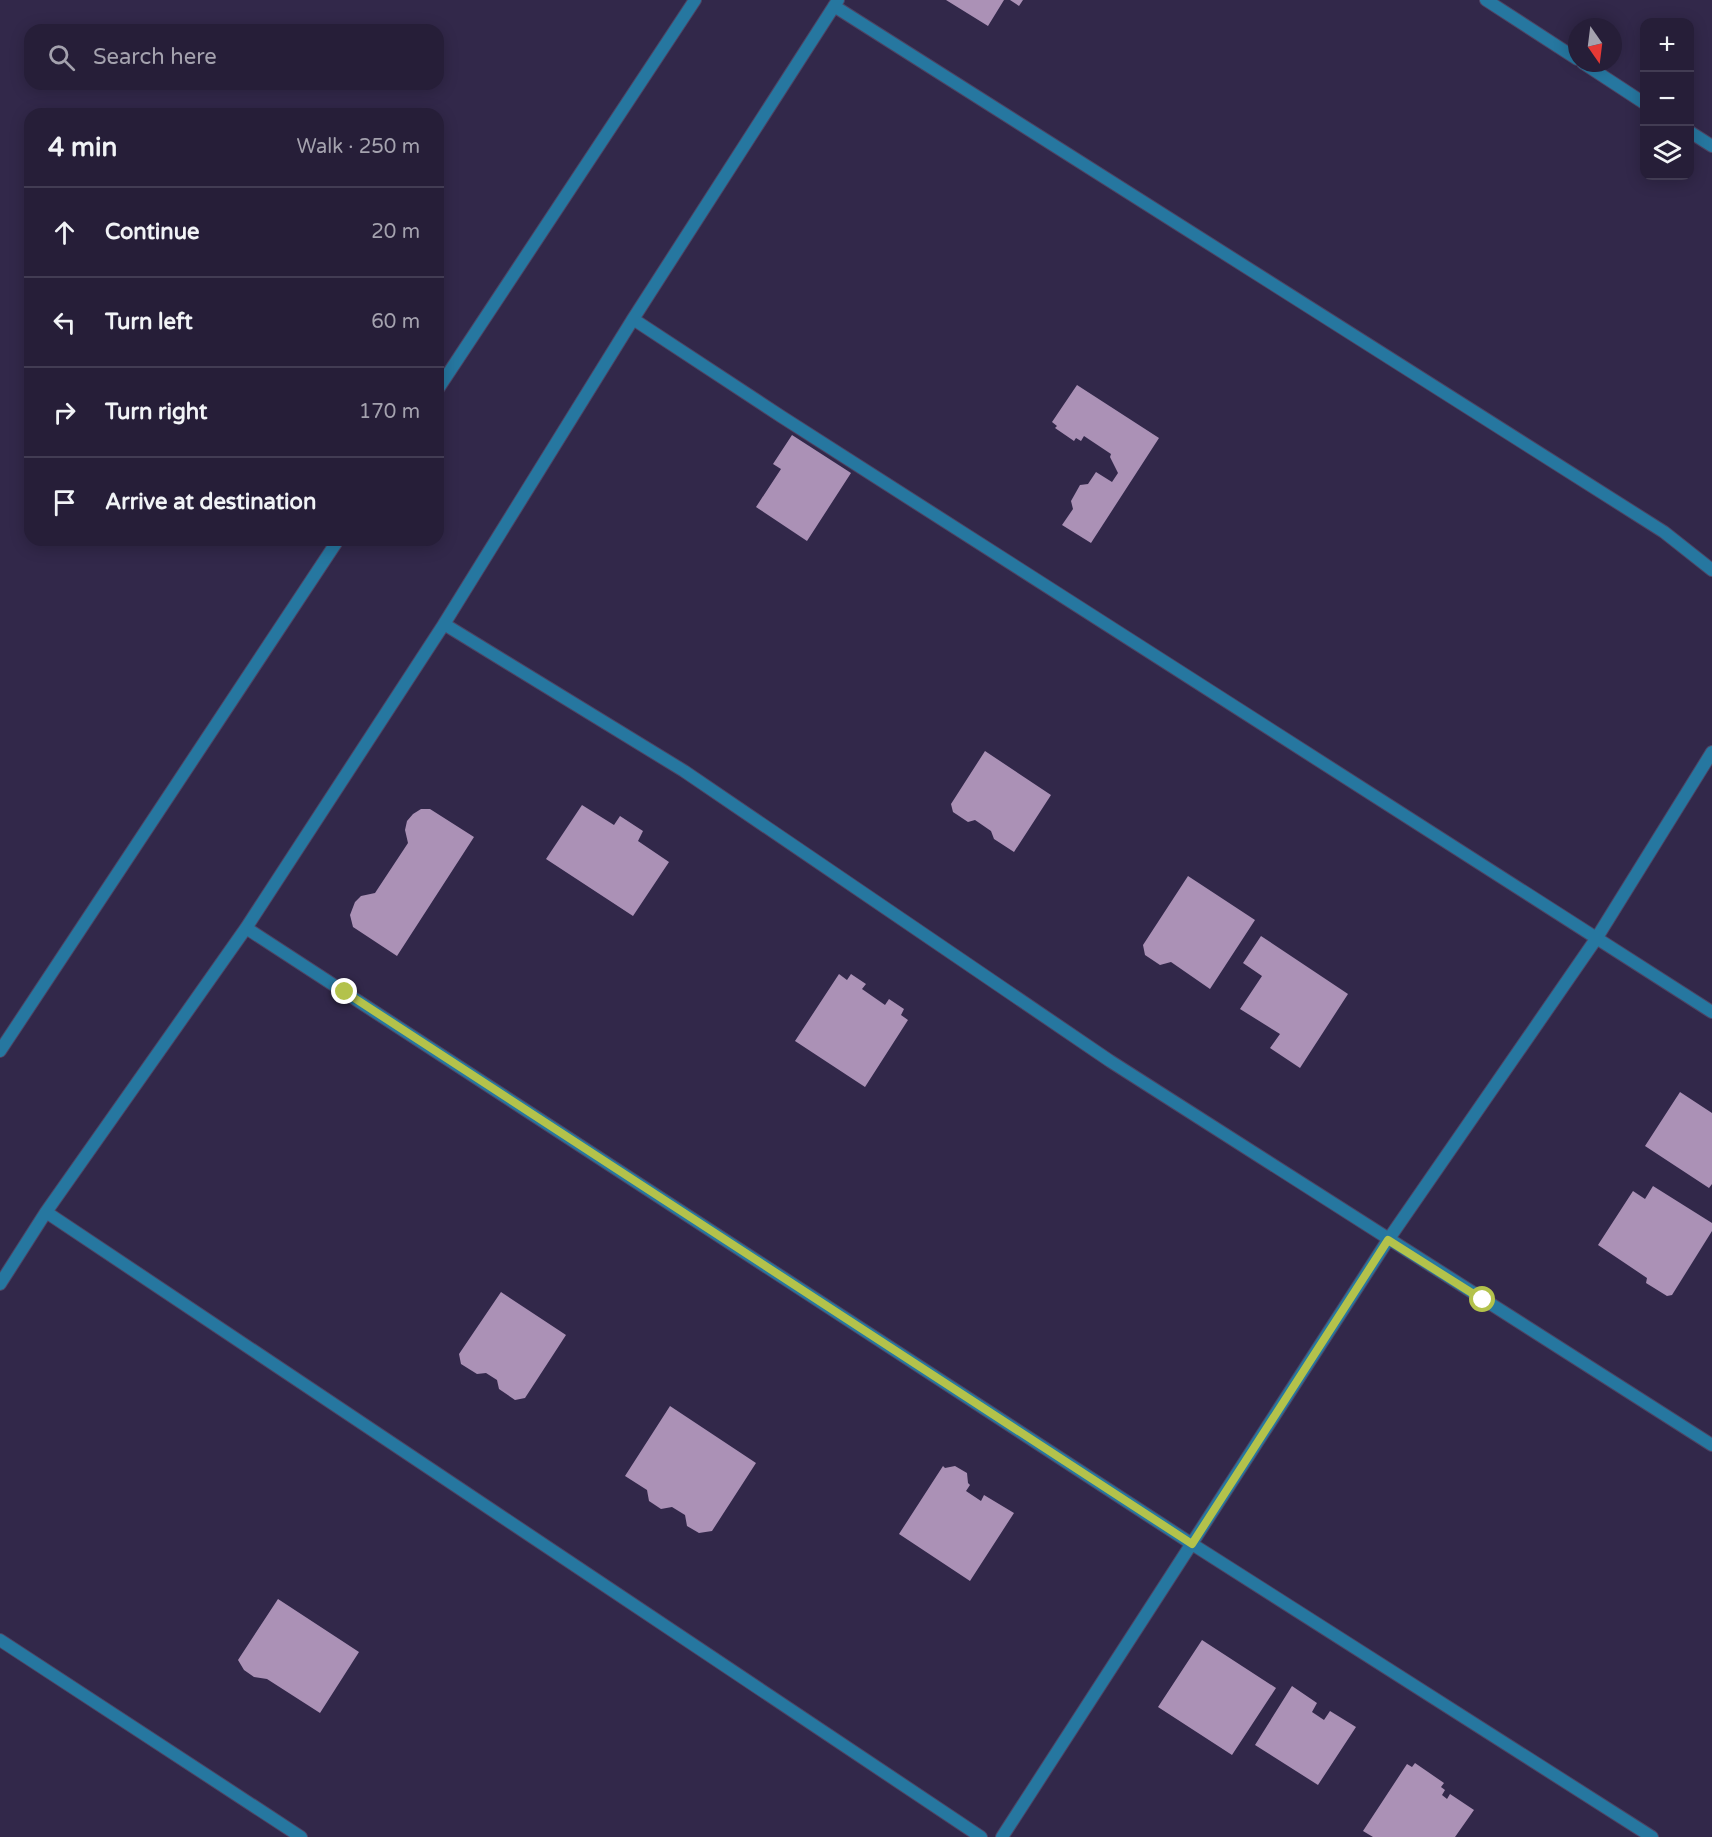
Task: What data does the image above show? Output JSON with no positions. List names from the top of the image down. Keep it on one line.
{"north":"bottom","page":{"map_buttons":["+","−"],"search":"Search here","heading":["4 min","Walk · 250 m"],"list":[["Continue","20 m"],["Turn left","60 m"],["Turn right","170 m"],"Arrive at destination"]}}
